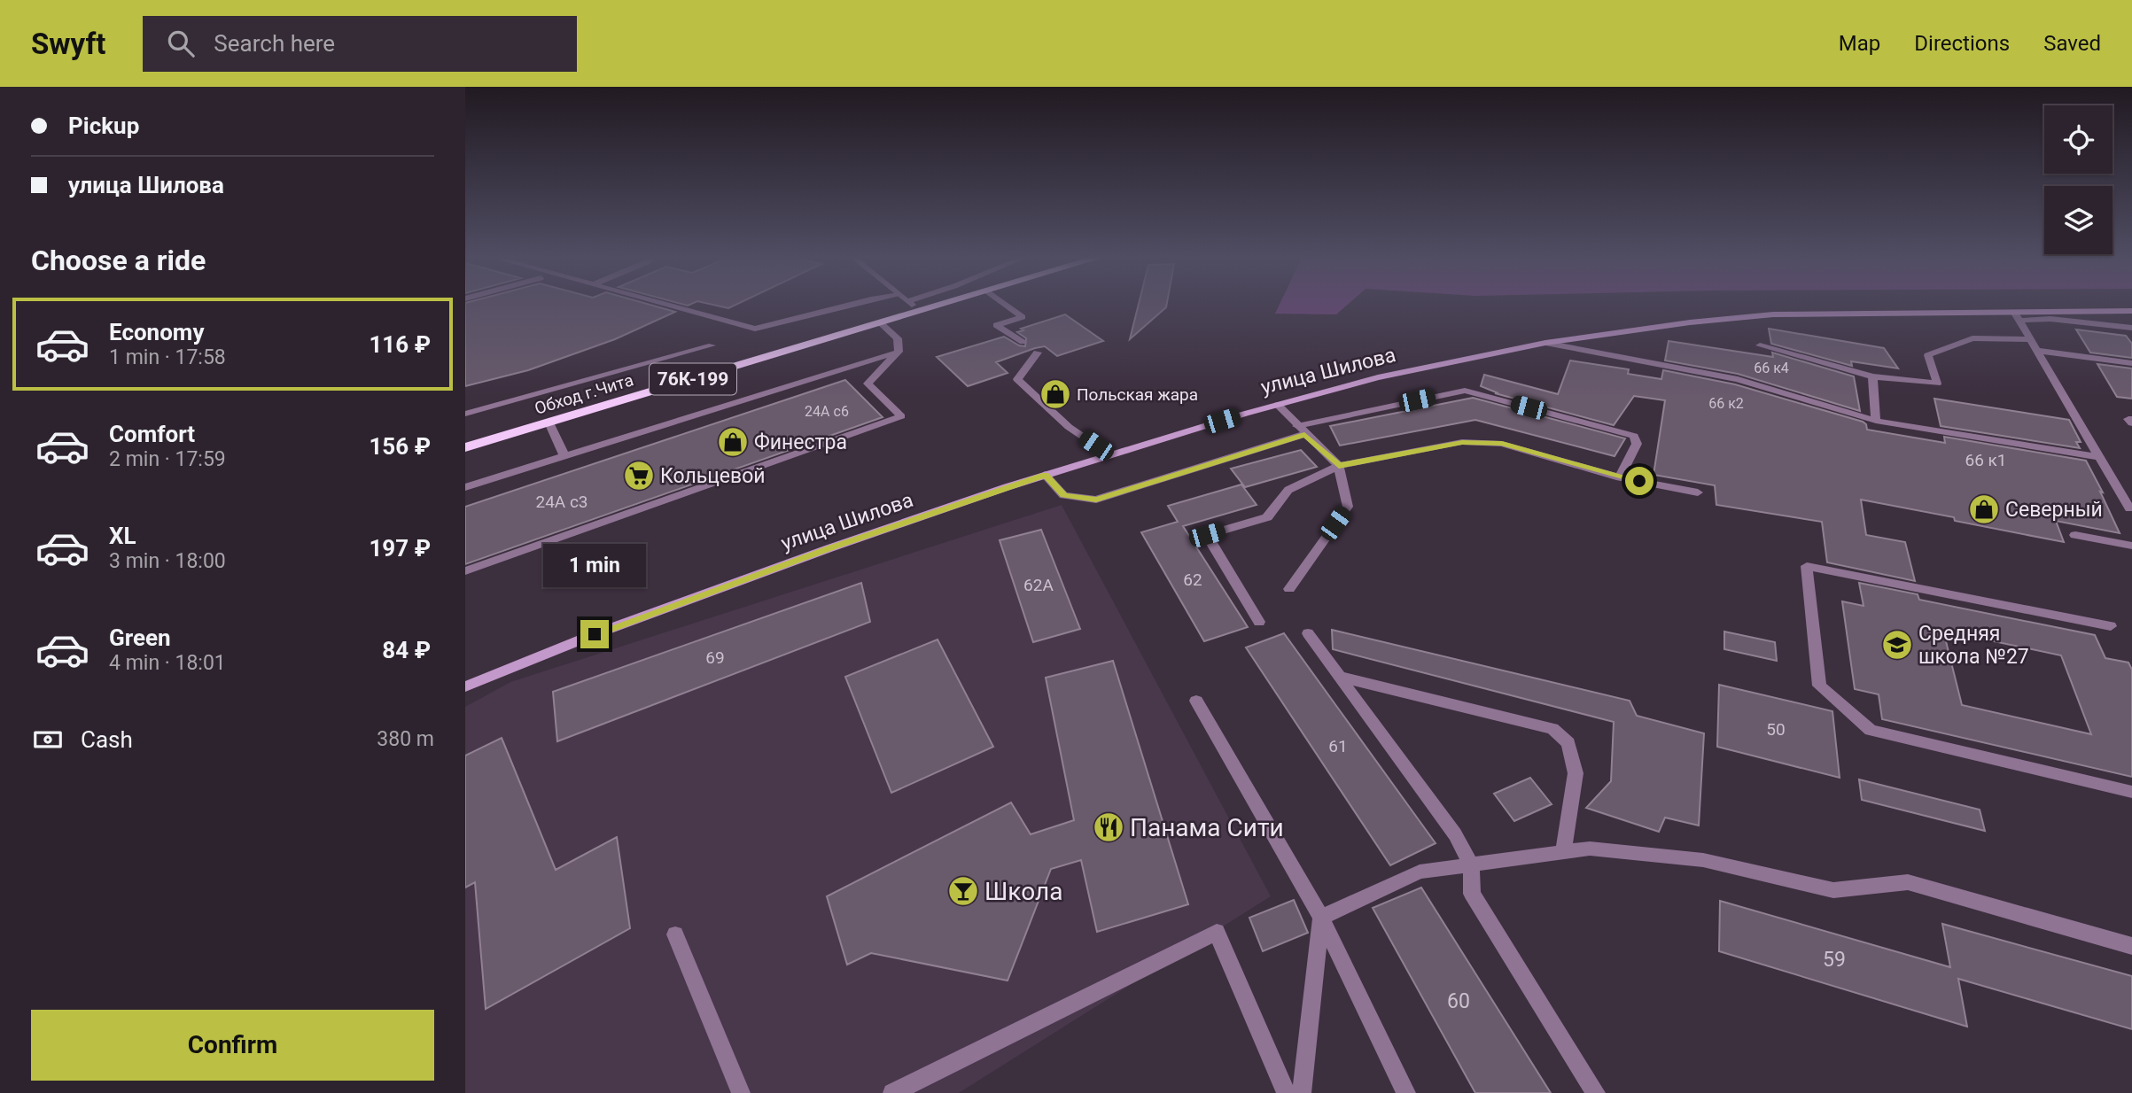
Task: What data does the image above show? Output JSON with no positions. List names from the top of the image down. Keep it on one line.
{"streets":{"highway":["76К-199","Обход г.Чита"],"main road":["улица Шилова"]},"places":{"shop":["Польская жара","Финестра","Северный"],"supermarket":["Кольцевой"],"school or university":["Средняя школа №27"],"restaurant":["Панама Сити"],"bar":["Школа"]},"house_numbers":["66 к4","66 к2","24А с6","66 к1","24А с3","62","62А","69","50","61","59","60"],"page":{"header":"Swyft","search":"Search here","nav":["Map","Directions","Saved"],"banner":["Pickup","улица Шилова"],"heading":"Choose a ride","list":[{"name":"Economy","note":"1 min · 17:58","value":"116 ₽"},{"name":"Comfort","note":"2 min · 17:59","value":"156 ₽"},{"name":"XL","note":"3 min · 18:00","value":"197 ₽"},{"name":"Green","note":"4 min · 18:01","value":"84 ₽"}],"bubble":"1 min","pay":["Cash","380 m"],"buttons":"Confirm"}}
